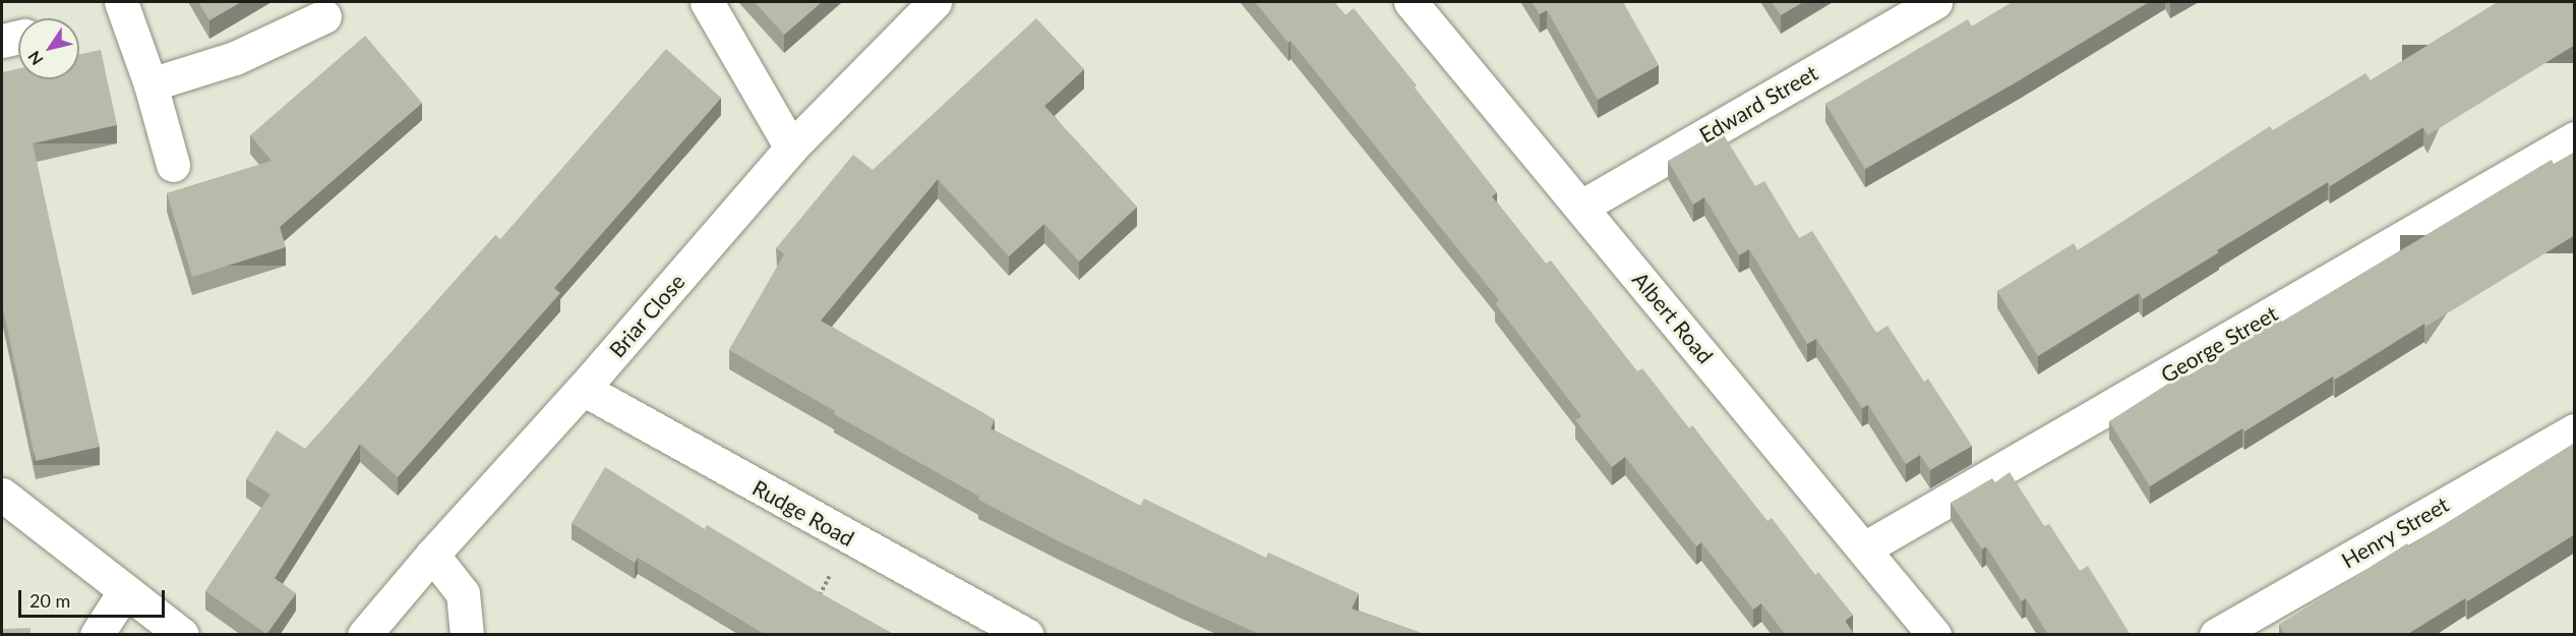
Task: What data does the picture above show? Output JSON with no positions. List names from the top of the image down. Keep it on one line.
{"streets":{"street":["Edward Street","Briar Close","Albert Road","George Street","Rudge Road","Henry Street"]},"crossings":[["Edward Street","Albert Road"],["Briar Close","Rudge Road"],["Albert Road","George Street"]],"scale_bar":"20 m","north":"bottom left"}
